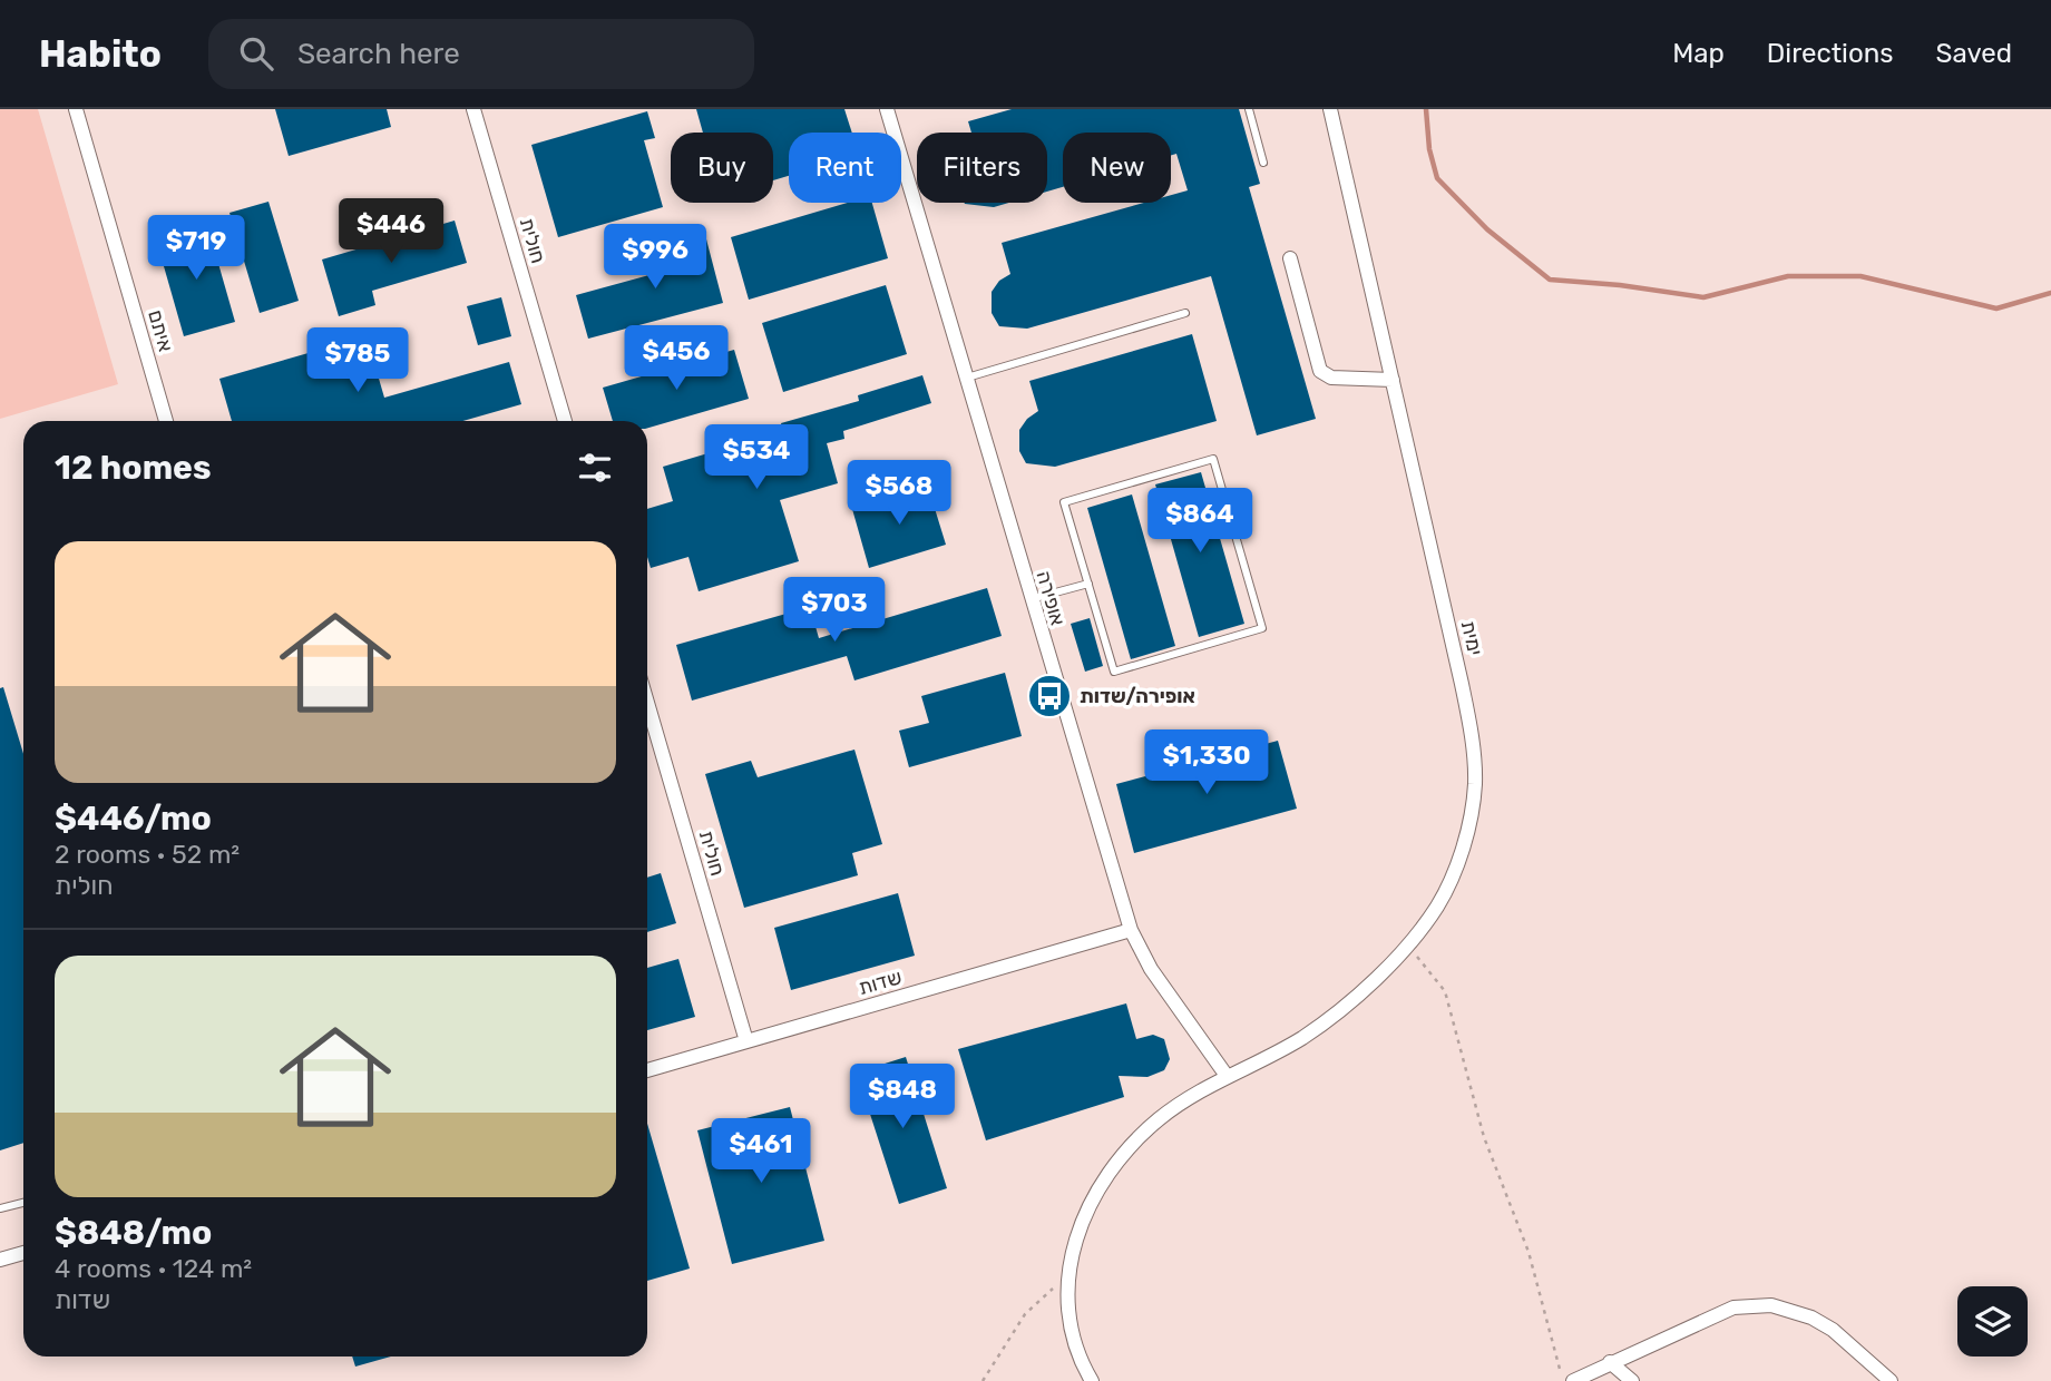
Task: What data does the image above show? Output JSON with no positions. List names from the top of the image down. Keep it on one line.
{"streets":{"street":["חולית","איתם","אופירה","ימית","שדות"]},"crossings":[["חולית","שדות"],["אופירה","ימית"],["אופירה","שדות"]],"places":{"bus stop":["אופירה/שדות"]},"page":{"header":"Habito","search":"Search here","nav":["Map","Directions","Saved"],"chip":["Buy","Rent","Filters","New"],"price":["$446","$719","$996","$456","$785","$534","$568","$864","$703","$1,330","$848","$461"],"heading":"12 homes","list":[{"name":"$446/mo","note":"2 rooms · 52 m² · חולית"},{"name":"$848/mo","note":"4 rooms · 124 m² · שדות"}]}}
